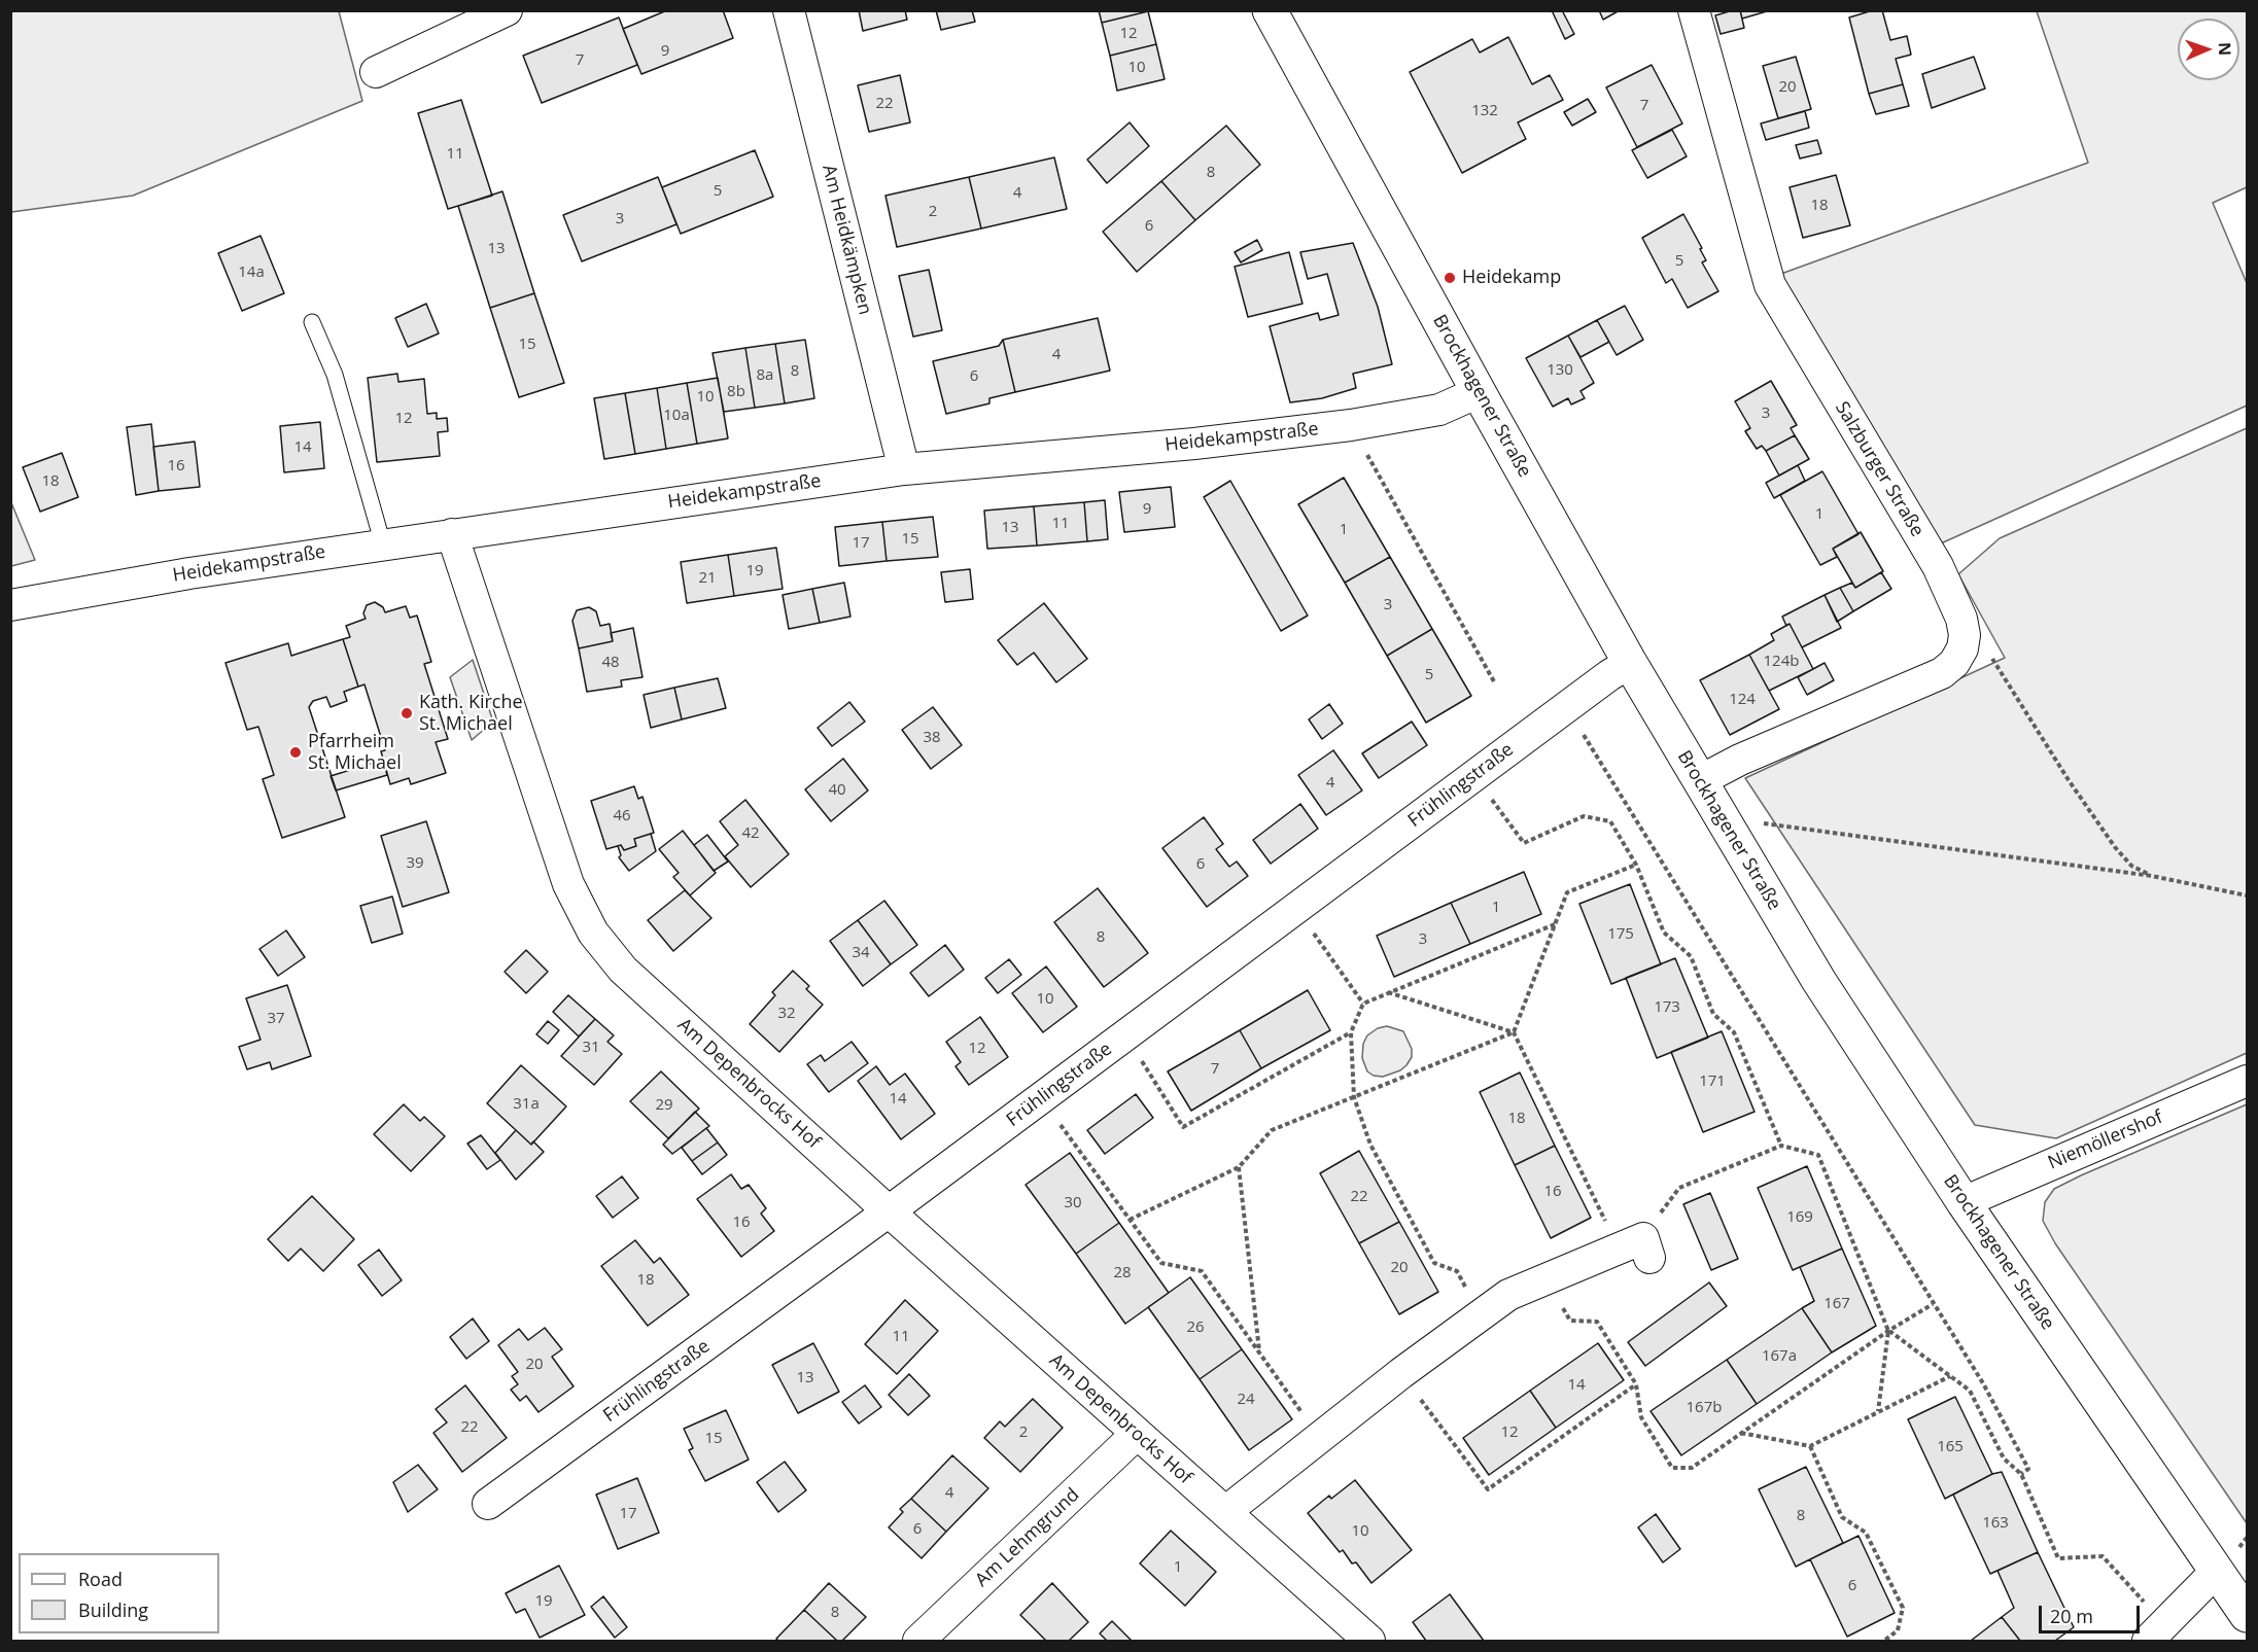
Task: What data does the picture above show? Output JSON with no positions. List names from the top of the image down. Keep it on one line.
{"streets":{"main road":["Brockhagener Straße"],"street":["Am Heidkämpken","Heidekampstraße","Salzburger Straße","Frühlingstraße","Am Depenbrocks Hof","Niemöllershof","Am Lehmgrund"]},"crossings":[["Am Heidkämpken","Heidekampstraße"],["Brockhagener Straße","Heidekampstraße"],["Brockhagener Straße","Frühlingstraße"],["Brockhagener Straße","Niemöllershof"],["Heidekampstraße","Am Depenbrocks Hof"],["Frühlingstraße","Am Depenbrocks Hof"],["Am Depenbrocks Hof","Am Lehmgrund"]],"places":["Heidekamp","Kath. Kirche St. Michael","Pfarrheim St. Michael"],"house_numbers":["12","9","7","10","20","22","7","132","11","8","5","4","18","2","3","6","13","5","14a","15","4","130","8","8a","6","8b","10","3","10a","12","14","16","18","9","1","11","13","1","15","17","19","21","3","124b","48","5","124","38","4","40","46","42","39","6","1","175","8","3","34","10","173","32","37","31","12","7","171","14","31a","29","18","16","22","30","169","16","20","28","18","167","26","11","167a","20","13","14","24","167b","22","2","12","15","165","4","17","8","163","6","10","1","6","19","8"],"legend":["Road","Building"],"scale_bar":"20 m","north":"right"}
